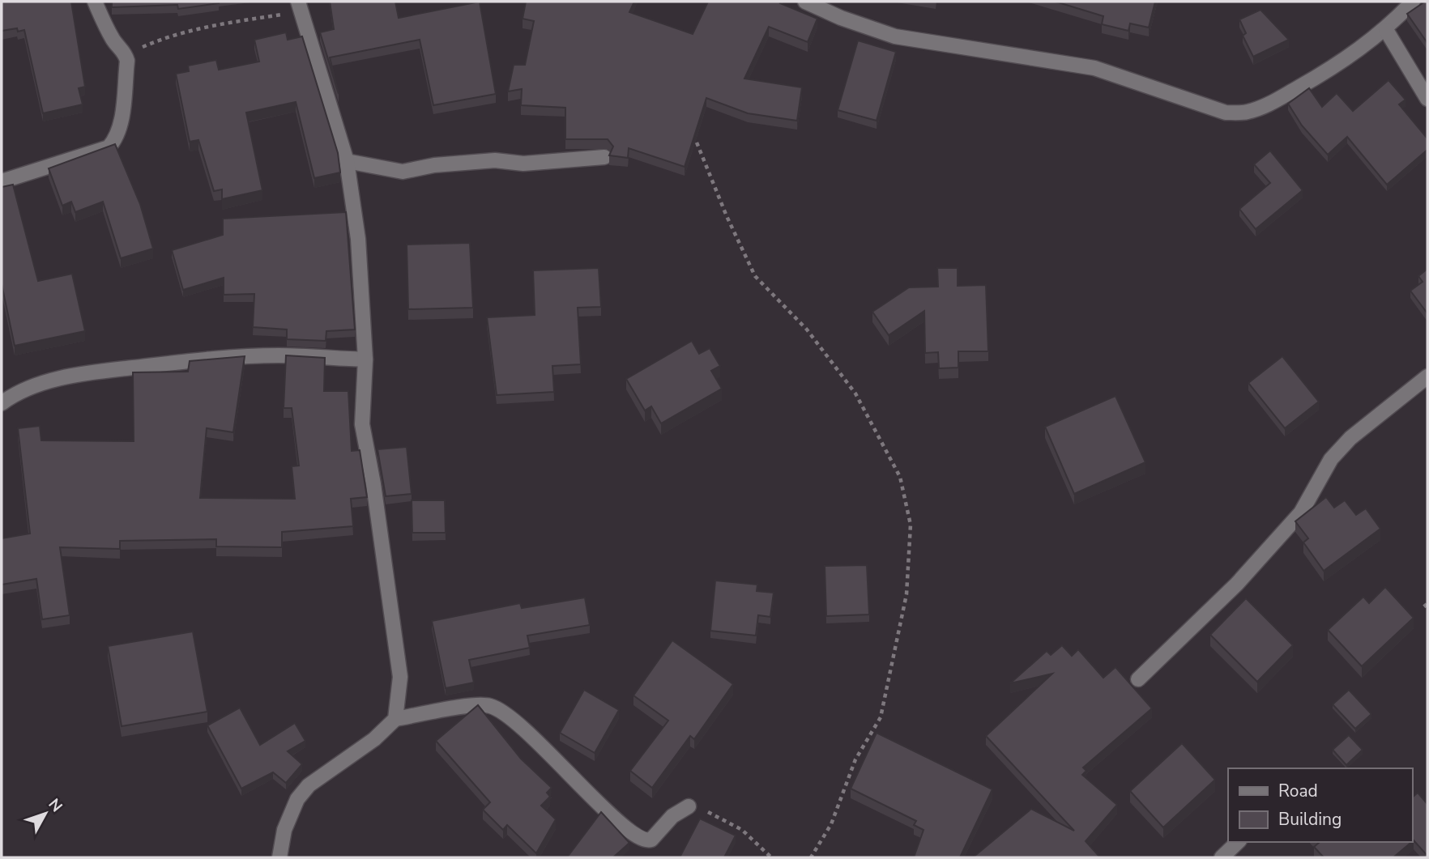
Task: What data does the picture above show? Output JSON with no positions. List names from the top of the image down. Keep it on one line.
{"legend":["Road","Building"],"north":"top right"}
